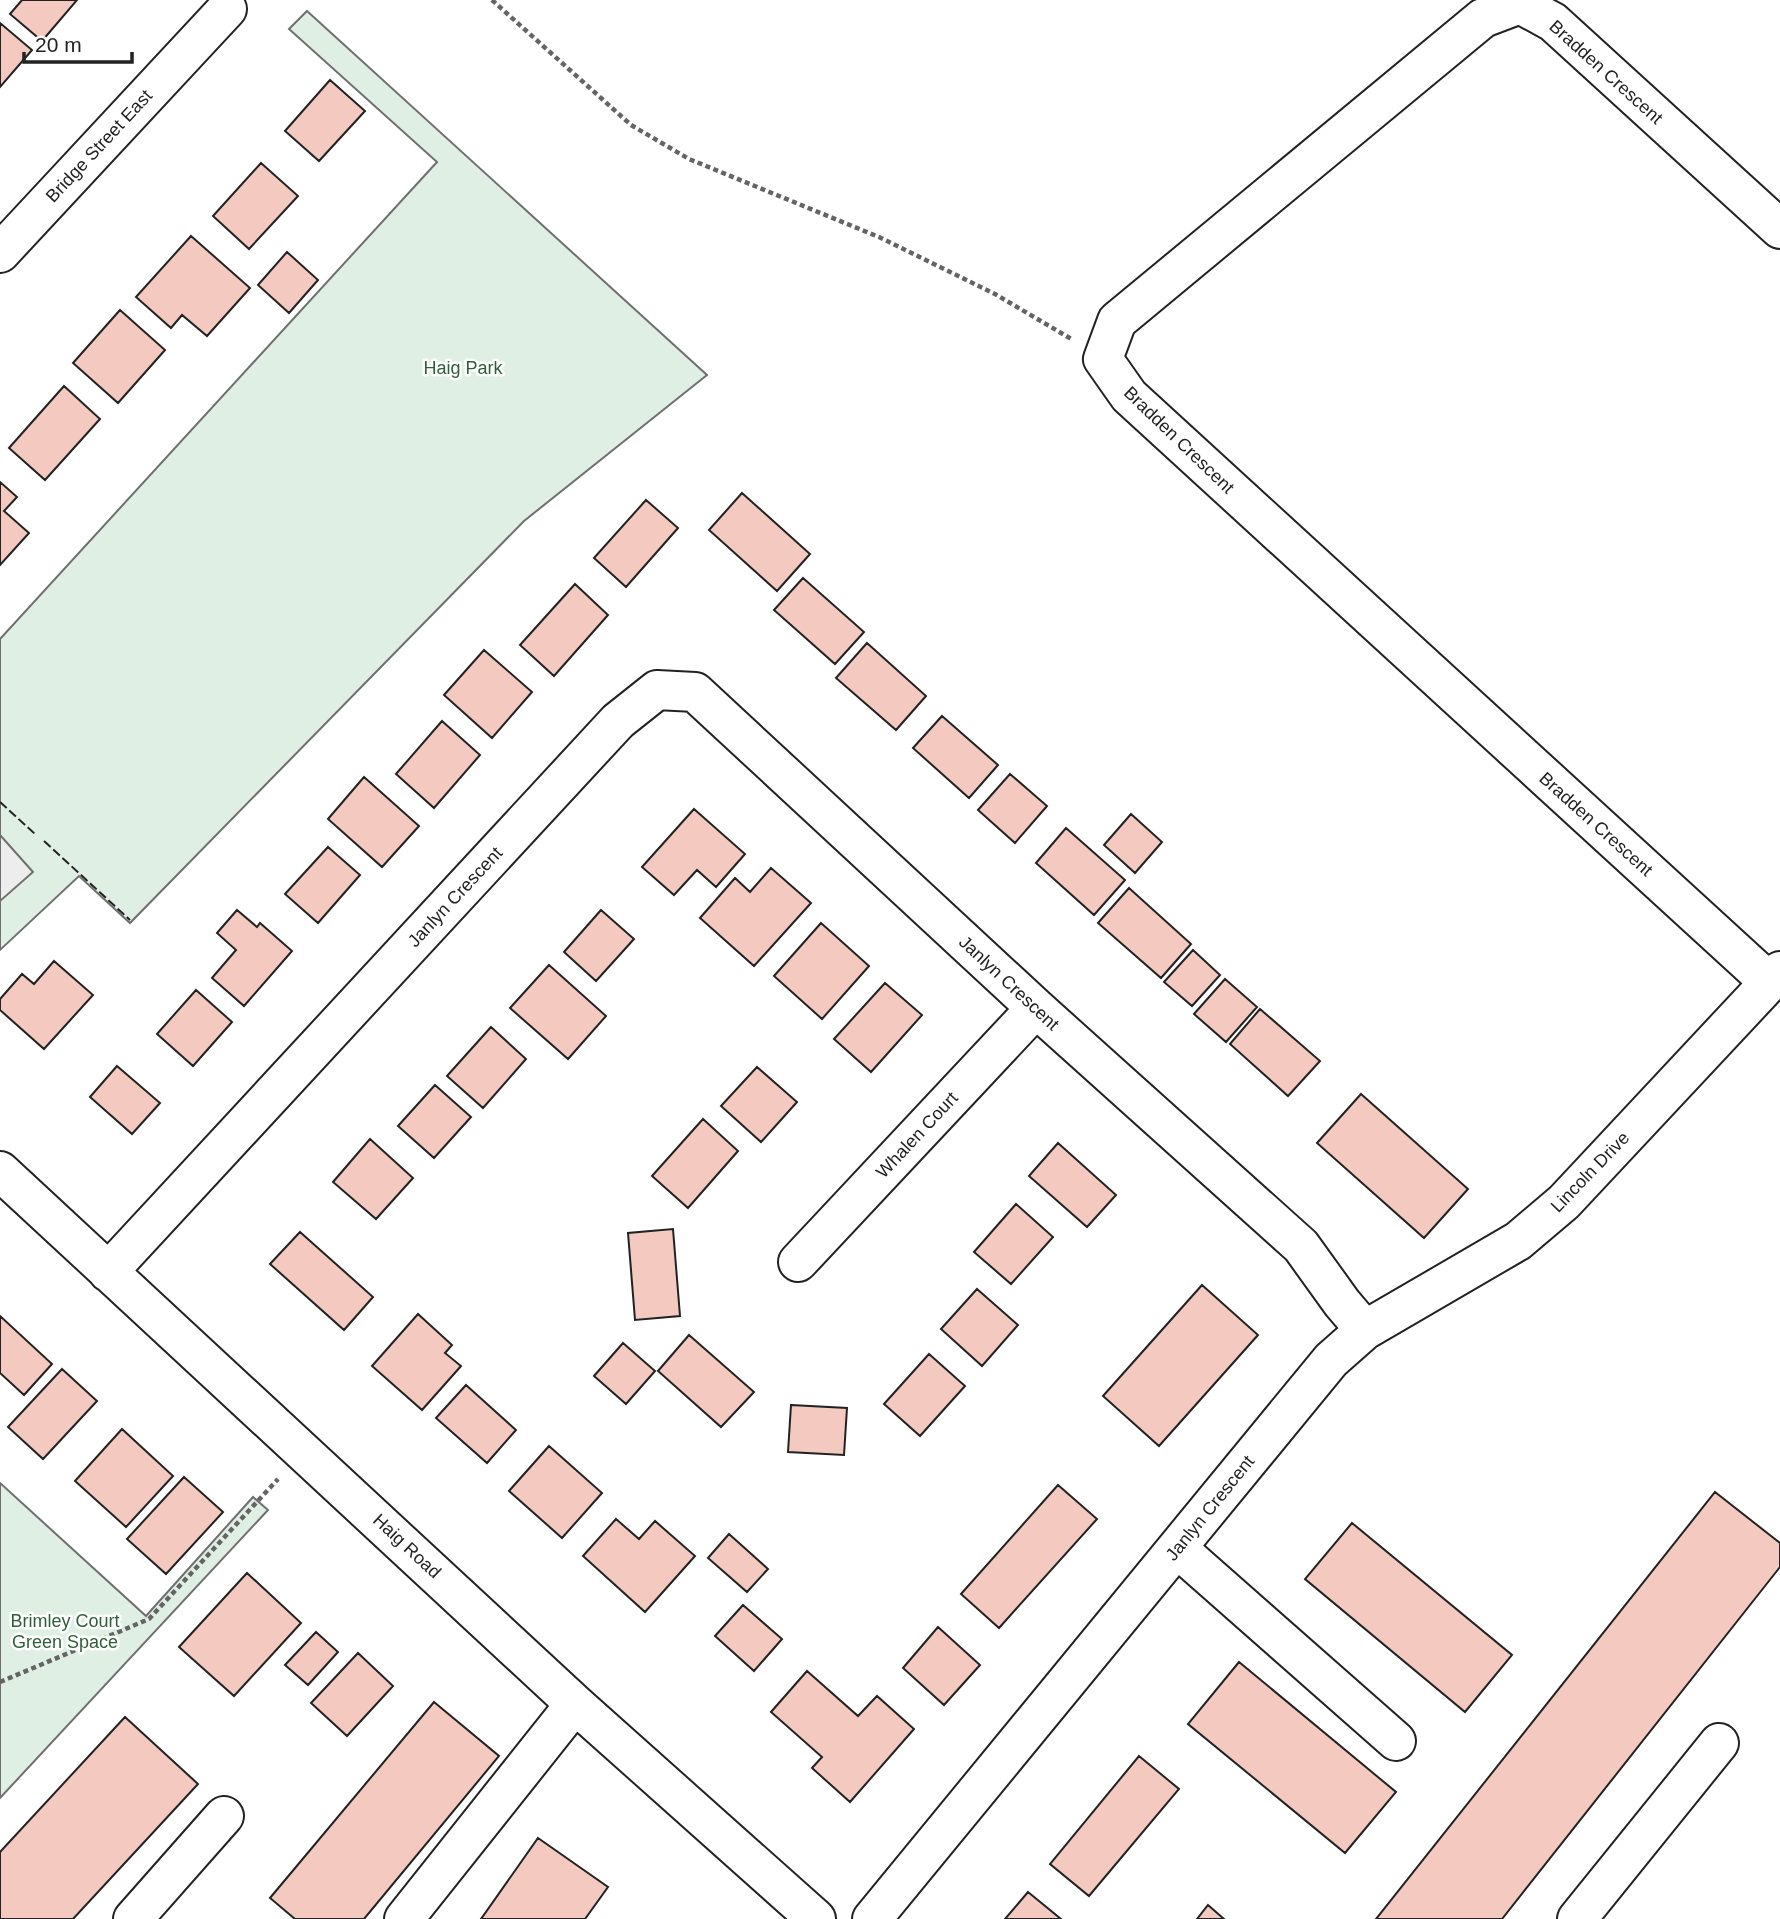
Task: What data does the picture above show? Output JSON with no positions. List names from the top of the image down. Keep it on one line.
{"streets":{"street":["Bradden Crescent","Bridge Street East","Janlyn Crescent","Whalen Court","Lincoln Drive","Haig Road"]},"crossings":[["Bradden Crescent","Lincoln Drive"],["Janlyn Crescent","Whalen Court"],["Janlyn Crescent","Lincoln Drive"],["Janlyn Crescent","Haig Road"]],"parks":["Haig Park","Brimley Court Green Space"],"scale_bar":"20 m"}
